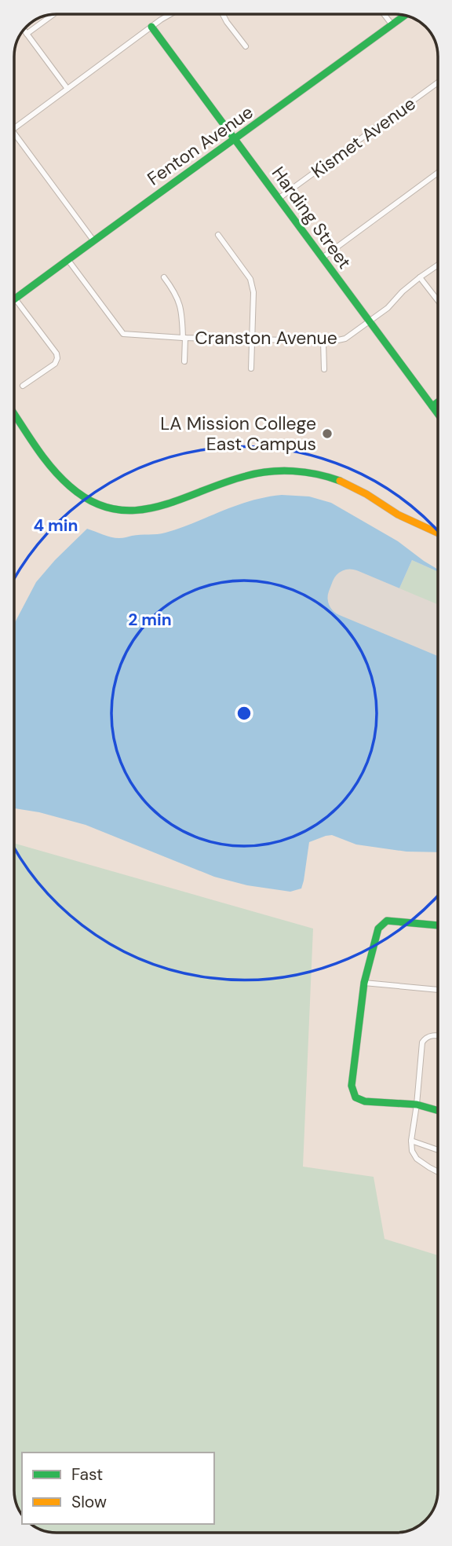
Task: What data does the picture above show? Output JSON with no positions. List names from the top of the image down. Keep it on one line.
{"streets":{"street":["Kismet Avenue","Fenton Avenue","Harding Street","Cranston Avenue"]},"crossings":[["Kismet Avenue","Harding Street"],["Fenton Avenue","Harding Street"],["Fenton Avenue","Cranston Avenue"],["Harding Street","Cranston Avenue"]],"places":["LA Mission College East Campus"],"legend":["Fast","Slow"],"rings":["4 min","2 min"]}
